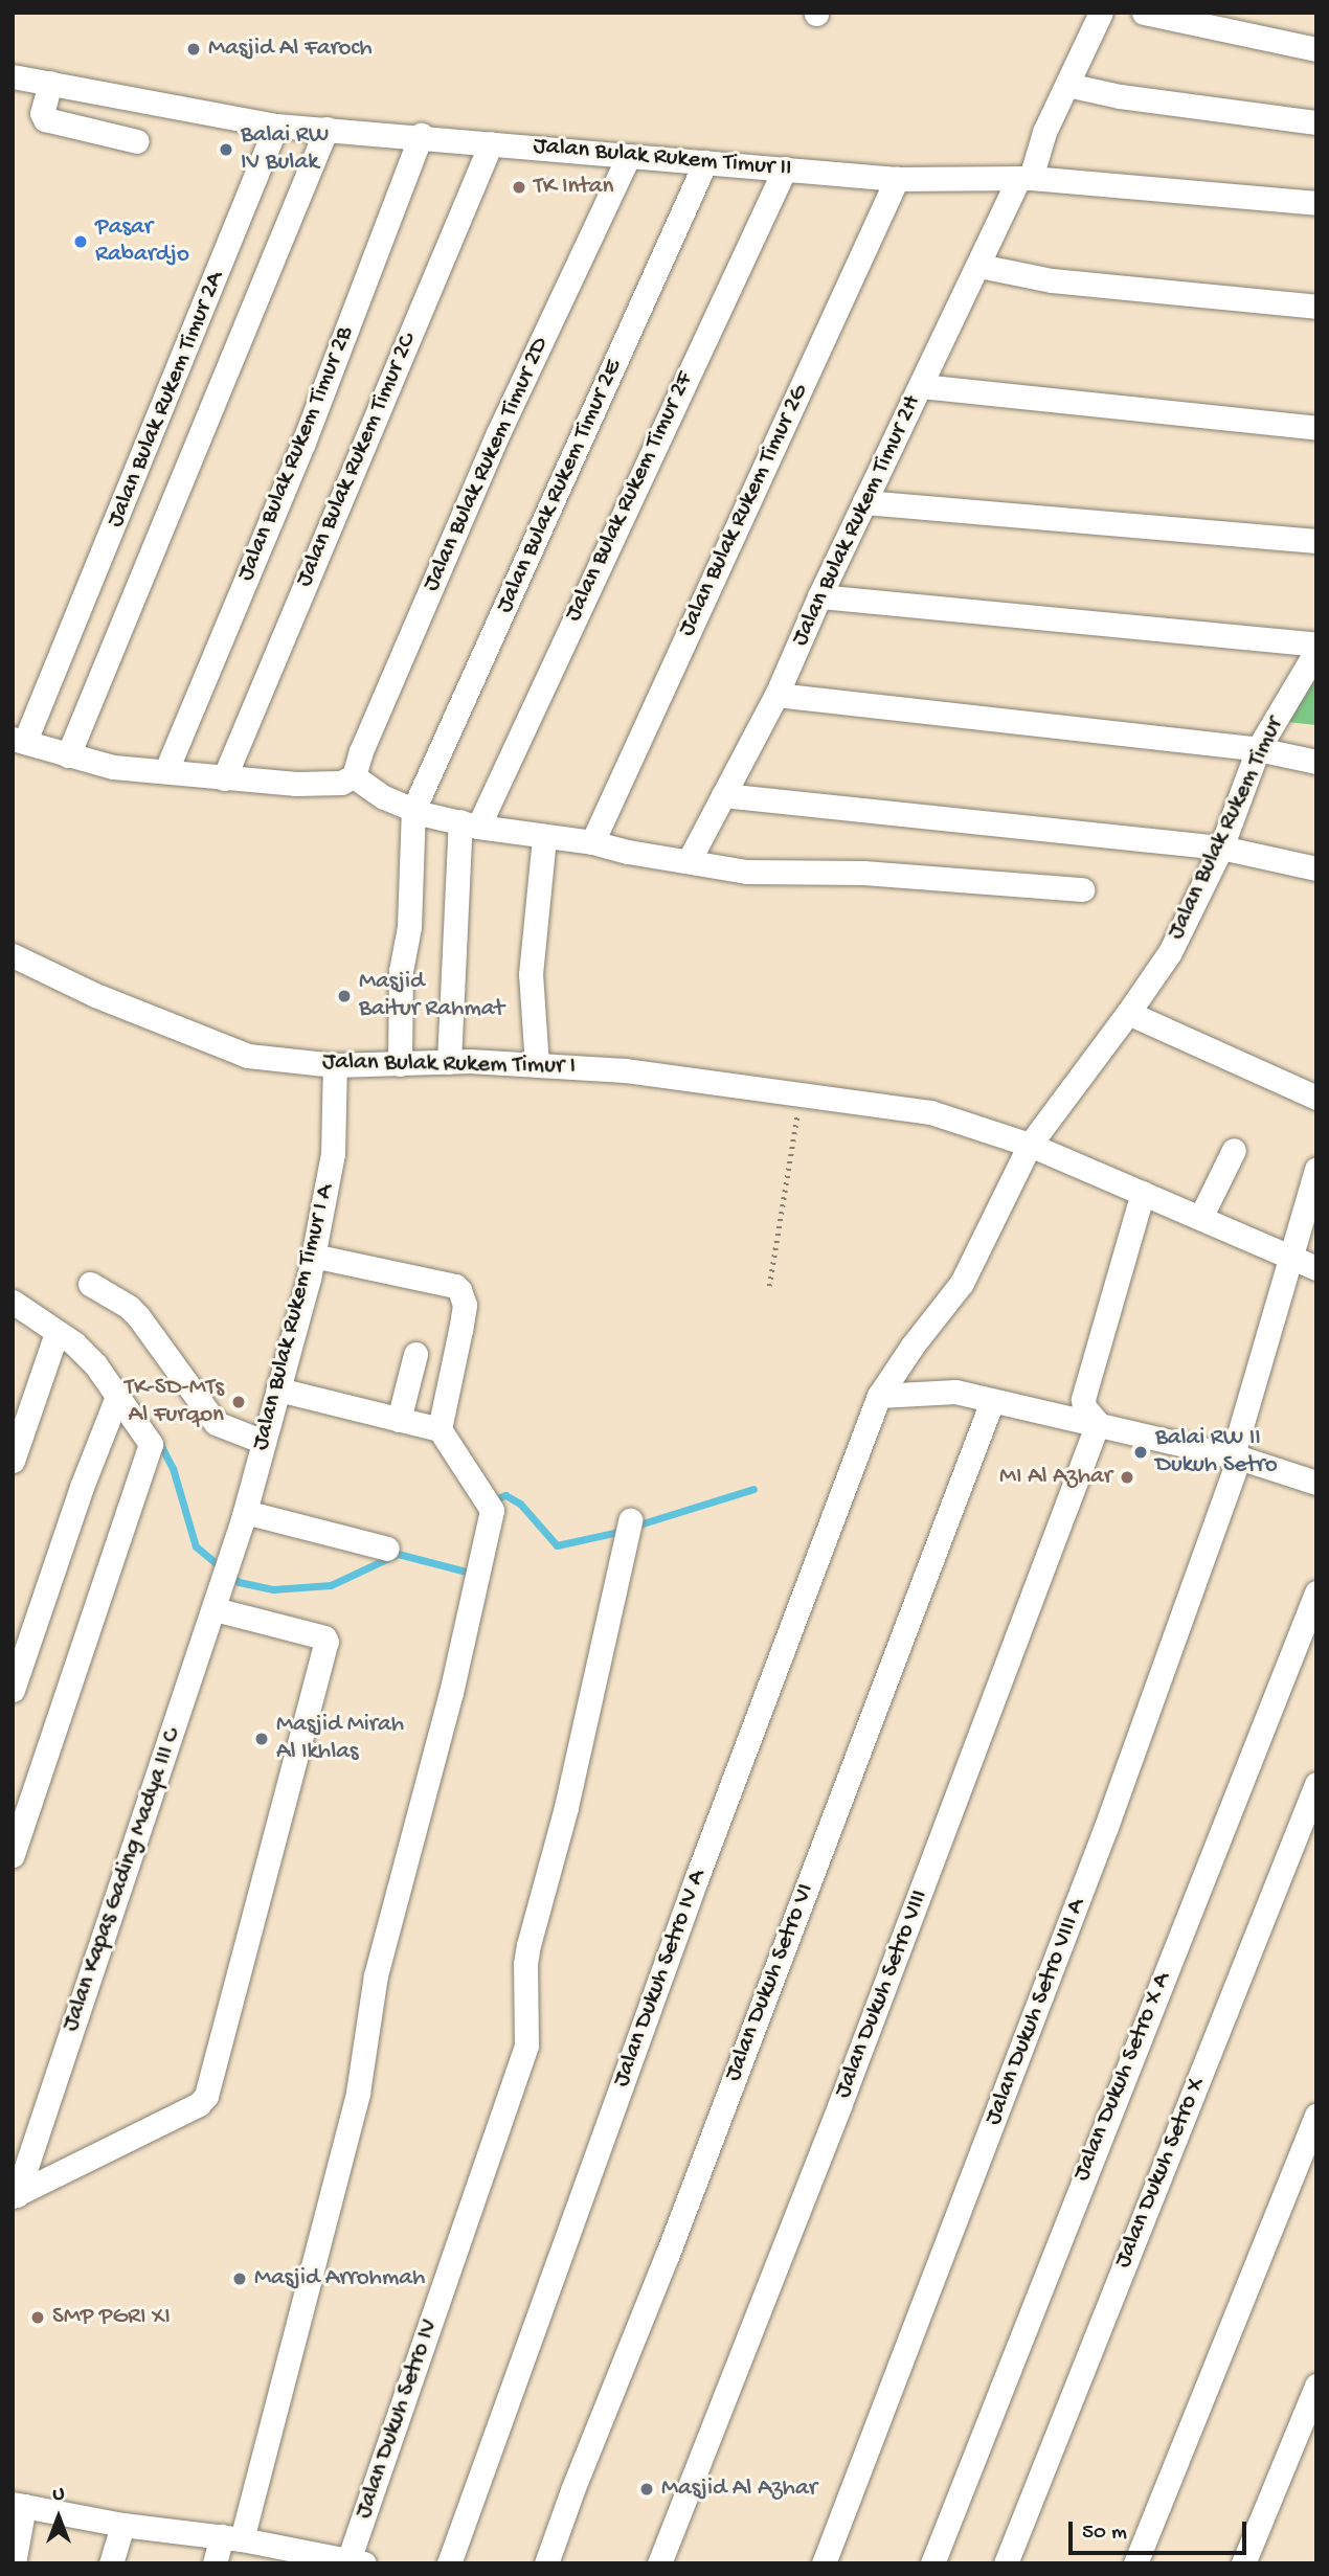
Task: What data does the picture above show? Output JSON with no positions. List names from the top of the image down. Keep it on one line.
{"streets":{"street":["Jalan Bulak Rukem Timur II","Jalan Bulak Rukem Timur 2A","Jalan Bulak Rukem Timur 2B","Jalan Bulak Rukem Timur 2C","Jalan Bulak Rukem Timur 2D","Jalan Bulak Rukem Timur 2E","Jalan Bulak Rukem Timur 2F","Jalan Bulak Rukem Timur 2G","Jalan Bulak Rukem Timur 2H","Jalan Bulak Rukem Timur","Jalan Bulak Rukem Timur I","Jalan Bulak Rukem Timur I A","Jalan Kapas Gading Madya III C","Jalan Dukuh Setro IV A","Jalan Dukuh Setro VI","Jalan Dukuh Setro VIII","Jalan Dukuh Setro VIII A","Jalan Dukuh Setro X A","Jalan Dukuh Setro X","Jalan Dukuh Setro IV"]},"crossings":[["Jalan Bulak Rukem Timur II","Jalan Bulak Rukem Timur 2A"],["Jalan Bulak Rukem Timur II","Jalan Bulak Rukem Timur 2B"],["Jalan Bulak Rukem Timur II","Jalan Bulak Rukem Timur 2C"],["Jalan Bulak Rukem Timur II","Jalan Bulak Rukem Timur 2D"],["Jalan Bulak Rukem Timur II","Jalan Bulak Rukem Timur 2E"],["Jalan Bulak Rukem Timur II","Jalan Bulak Rukem Timur 2F"],["Jalan Bulak Rukem Timur II","Jalan Bulak Rukem Timur 2G"],["Jalan Bulak Rukem Timur II","Jalan Bulak Rukem Timur 2H"],["Jalan Bulak Rukem Timur","Jalan Bulak Rukem Timur I"],["Jalan Bulak Rukem Timur","Jalan Dukuh Setro IV A"],["Jalan Bulak Rukem Timur I","Jalan Bulak Rukem Timur I A"],["Jalan Bulak Rukem Timur I","Jalan Dukuh Setro IV A"],["Jalan Bulak Rukem Timur I","Jalan Dukuh Setro VIII A"],["Jalan Bulak Rukem Timur I A","Jalan Kapas Gading Madya III C"]],"places":["Masjid Al Faroch","Balai RW IV Bulak","TK Intan","Pasar Rabardjo","Masjid Baitur Rahmat","TK-SD-MTs Al Furqon","Balai RW II Dukuh Setro","MI Al Azhar","Masjid Mirah Al Ikhlas","Masjid Arrohmah","SMP PGRI XI","Masjid Al Azhar"],"scale_bar":"50 m","north":"top"}
